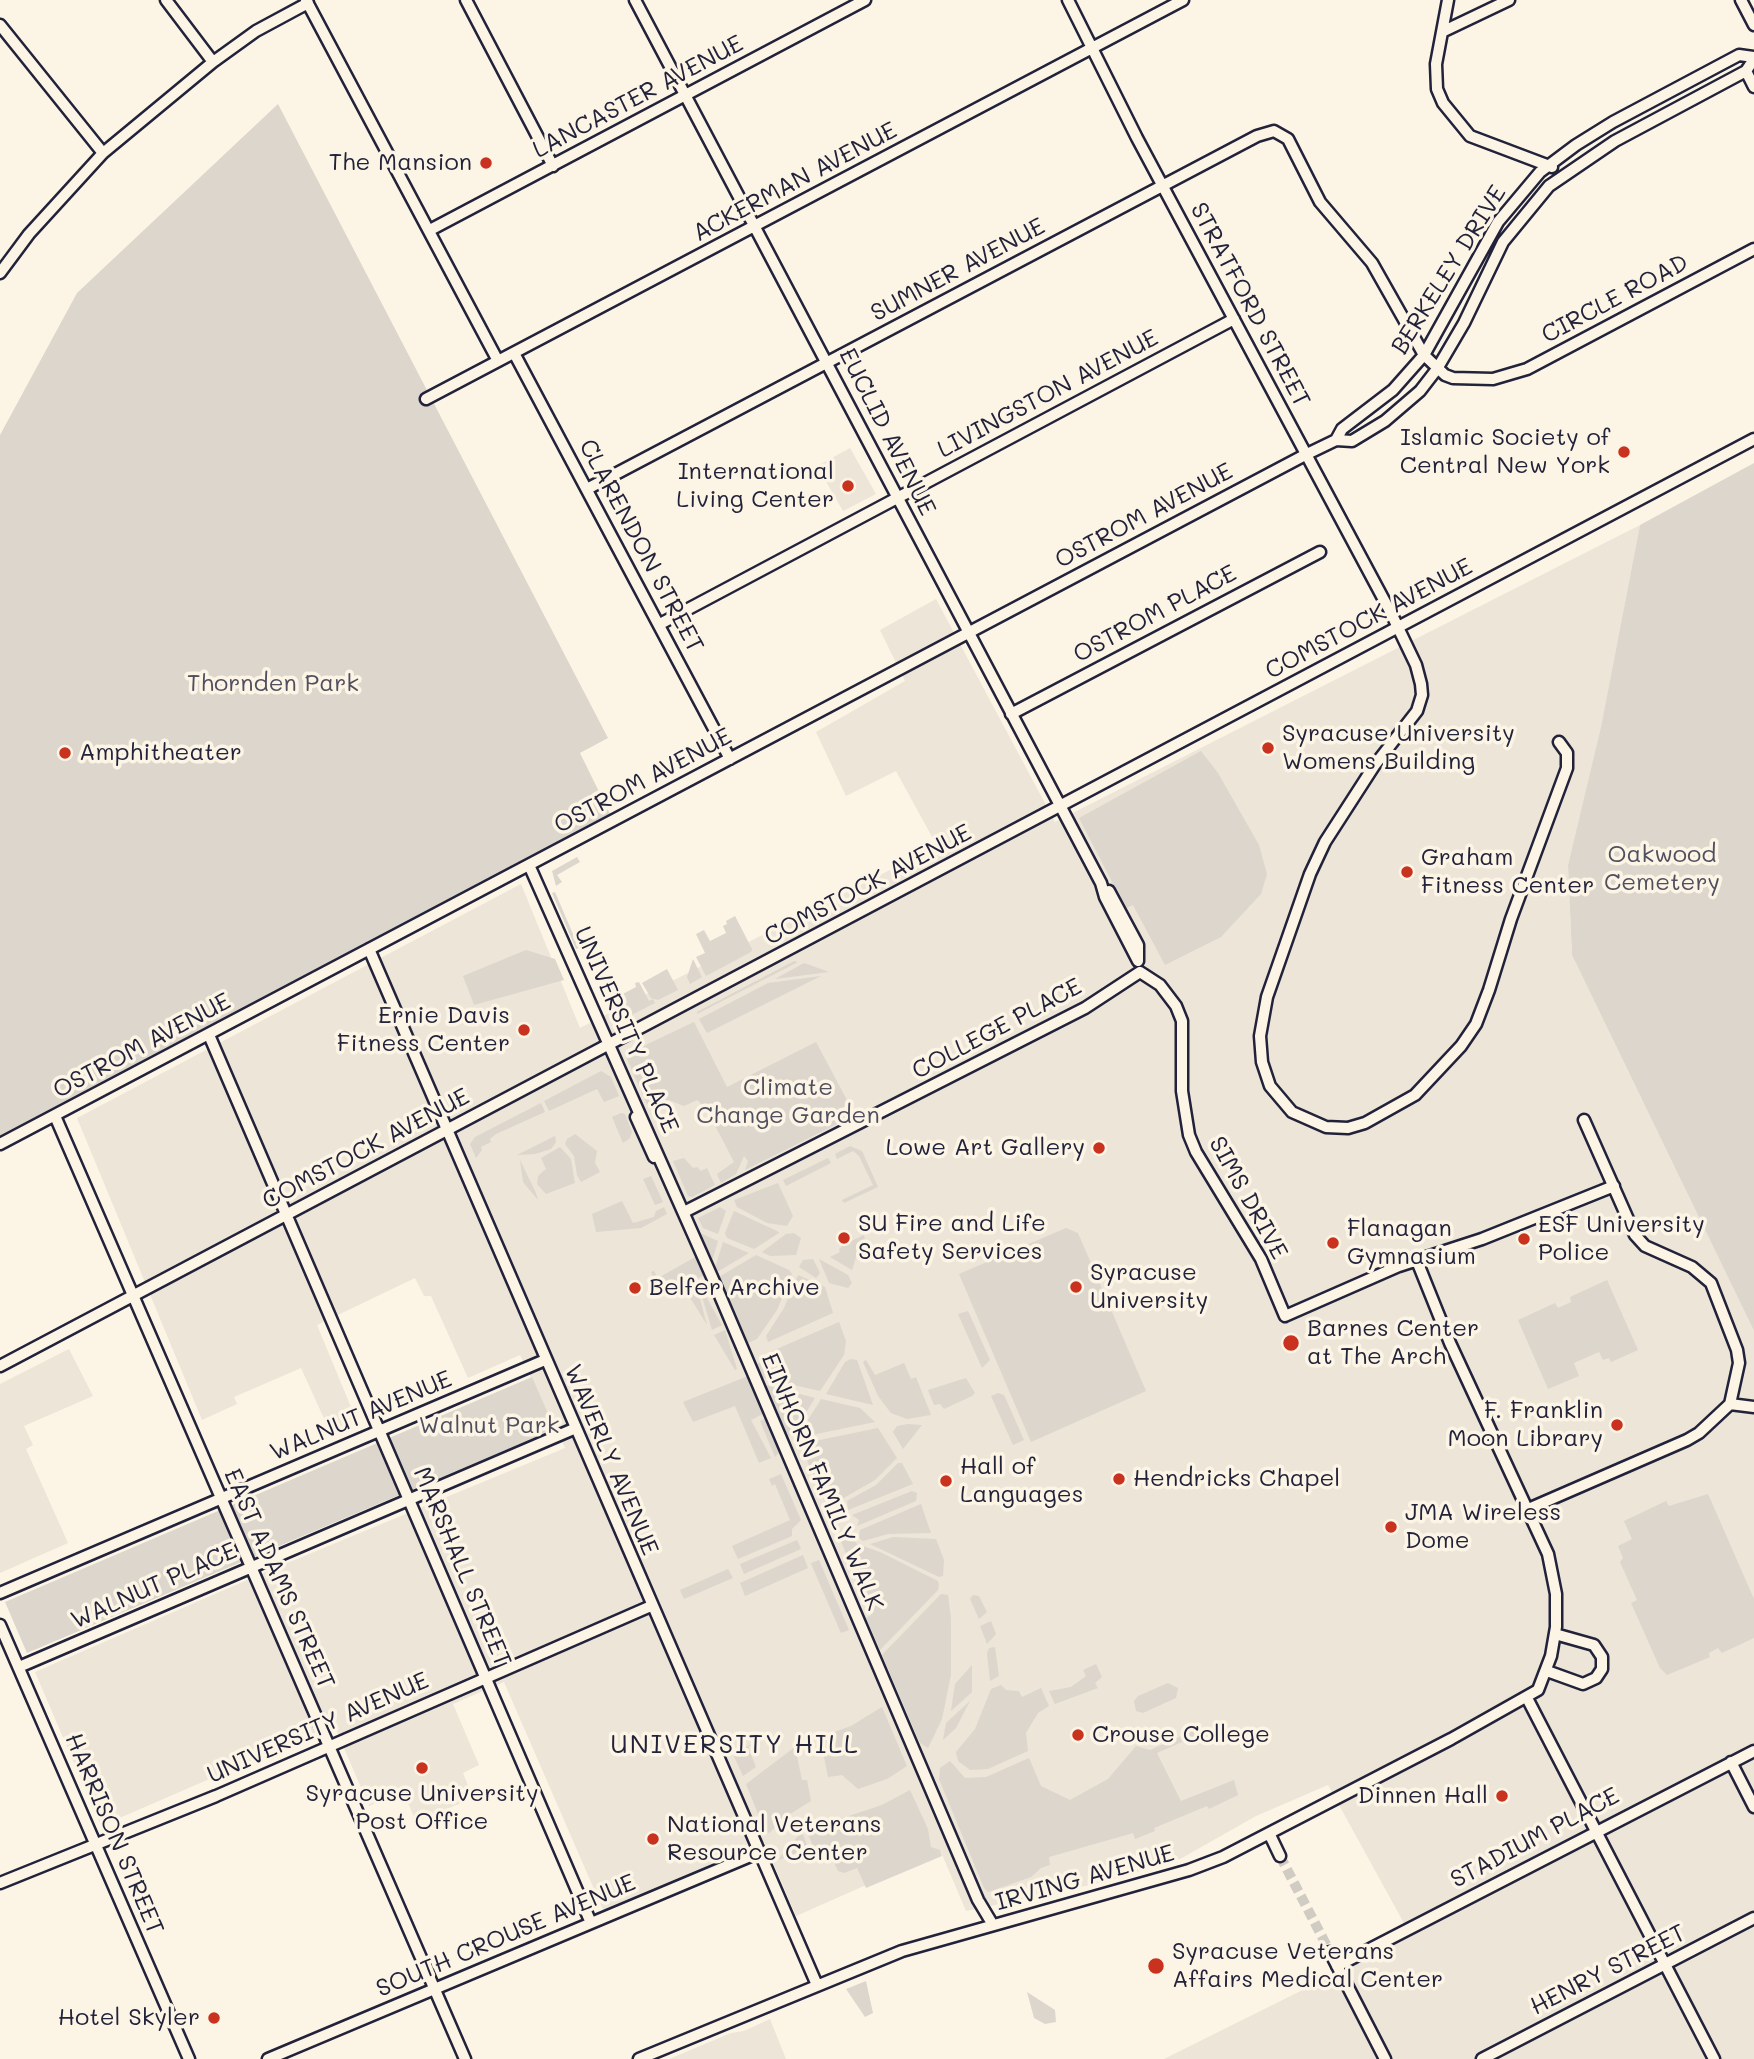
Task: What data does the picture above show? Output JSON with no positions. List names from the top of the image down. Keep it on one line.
{"streets":{"street":["LANCASTER AVENUE","ACKERMAN AVENUE","SUMNER AVENUE","BERKELEY DRIVE","CIRCLE ROAD","STRATFORD STREET","LIVINGSTON AVENUE","EUCLID AVENUE","OSTROM AVENUE","CLARENDON STREET","OSTROM PLACE","COMSTOCK AVENUE","COLLEGE PLACE","UNIVERSITY PLACE","SIMS DRIVE","WALNUT AVENUE","WAVERLY AVENUE","EINHORN FAMILY WALK","MARSHALL STREET","EAST ADAMS STREET","WALNUT PLACE","UNIVERSITY AVENUE","HARRISON STREET","STADIUM PLACE","IRVING AVENUE","SOUTH CROUSE AVENUE","HENRY STREET"]},"crossings":[["LANCASTER AVENUE","EUCLID AVENUE"],["ACKERMAN AVENUE","STRATFORD STREET"],["ACKERMAN AVENUE","EUCLID AVENUE"],["ACKERMAN AVENUE","CLARENDON STREET"],["SUMNER AVENUE","BERKELEY DRIVE"],["SUMNER AVENUE","STRATFORD STREET"],["SUMNER AVENUE","EUCLID AVENUE"],["SUMNER AVENUE","CLARENDON STREET"],["BERKELEY DRIVE","CIRCLE ROAD"],["BERKELEY DRIVE","STRATFORD STREET"],["BERKELEY DRIVE","OSTROM AVENUE"],["STRATFORD STREET","LIVINGSTON AVENUE"],["STRATFORD STREET","OSTROM AVENUE"],["STRATFORD STREET","COMSTOCK AVENUE"],["LIVINGSTON AVENUE","EUCLID AVENUE"],["LIVINGSTON AVENUE","CLARENDON STREET"],["EUCLID AVENUE","OSTROM AVENUE"],["EUCLID AVENUE","OSTROM PLACE"],["EUCLID AVENUE","COMSTOCK AVENUE"],["EUCLID AVENUE","COLLEGE PLACE"],["EUCLID AVENUE","SIMS DRIVE"],["OSTROM AVENUE","CLARENDON STREET"],["OSTROM AVENUE","UNIVERSITY PLACE"],["OSTROM AVENUE","WAVERLY AVENUE"],["OSTROM AVENUE","MARSHALL STREET"],["OSTROM AVENUE","EAST ADAMS STREET"],["COMSTOCK AVENUE","UNIVERSITY PLACE"],["COMSTOCK AVENUE","WAVERLY AVENUE"],["COMSTOCK AVENUE","MARSHALL STREET"],["COMSTOCK AVENUE","EAST ADAMS STREET"],["COLLEGE PLACE","UNIVERSITY PLACE"],["COLLEGE PLACE","SIMS DRIVE"],["COLLEGE PLACE","EINHORN FAMILY WALK"],["UNIVERSITY PLACE","EINHORN FAMILY WALK"],["WALNUT AVENUE","WAVERLY AVENUE"],["WALNUT AVENUE","MARSHALL STREET"],["WALNUT AVENUE","EAST ADAMS STREET"],["WAVERLY AVENUE","WALNUT PLACE"],["WAVERLY AVENUE","UNIVERSITY AVENUE"],["WAVERLY AVENUE","IRVING AVENUE"],["WAVERLY AVENUE","SOUTH CROUSE AVENUE"],["EINHORN FAMILY WALK","IRVING AVENUE"],["MARSHALL STREET","WALNUT PLACE"],["MARSHALL STREET","UNIVERSITY AVENUE"],["MARSHALL STREET","SOUTH CROUSE AVENUE"],["EAST ADAMS STREET","WALNUT PLACE"],["EAST ADAMS STREET","UNIVERSITY AVENUE"],["EAST ADAMS STREET","SOUTH CROUSE AVENUE"],["WALNUT PLACE","HARRISON STREET"],["UNIVERSITY AVENUE","HARRISON STREET"]],"districts":["UNIVERSITY HILL"],"parks":["Thornden Park","Oakwood Cemetery","Climate Change Garden","Walnut Park"],"places":["The Mansion","Islamic Society of Central New York","International Living Center","Syracuse University Womens Building","Amphitheater","Graham Fitness Center","Ernie Davis Fitness Center","Lowe Art Gallery","SU Fire and Life Safety Services","ESF University Police","Flanagan Gymnasium","Syracuse University","Belfer Archive","Barnes Center at The Arch","F. Franklin Moon Library","Hendricks Chapel","Hall of Languages","JMA Wireless Dome","Crouse College","Syracuse University Post Office","Dinnen Hall","National Veterans Resource Center","Syracuse Veterans Affairs Medical Center","Hotel Skyler"]}
